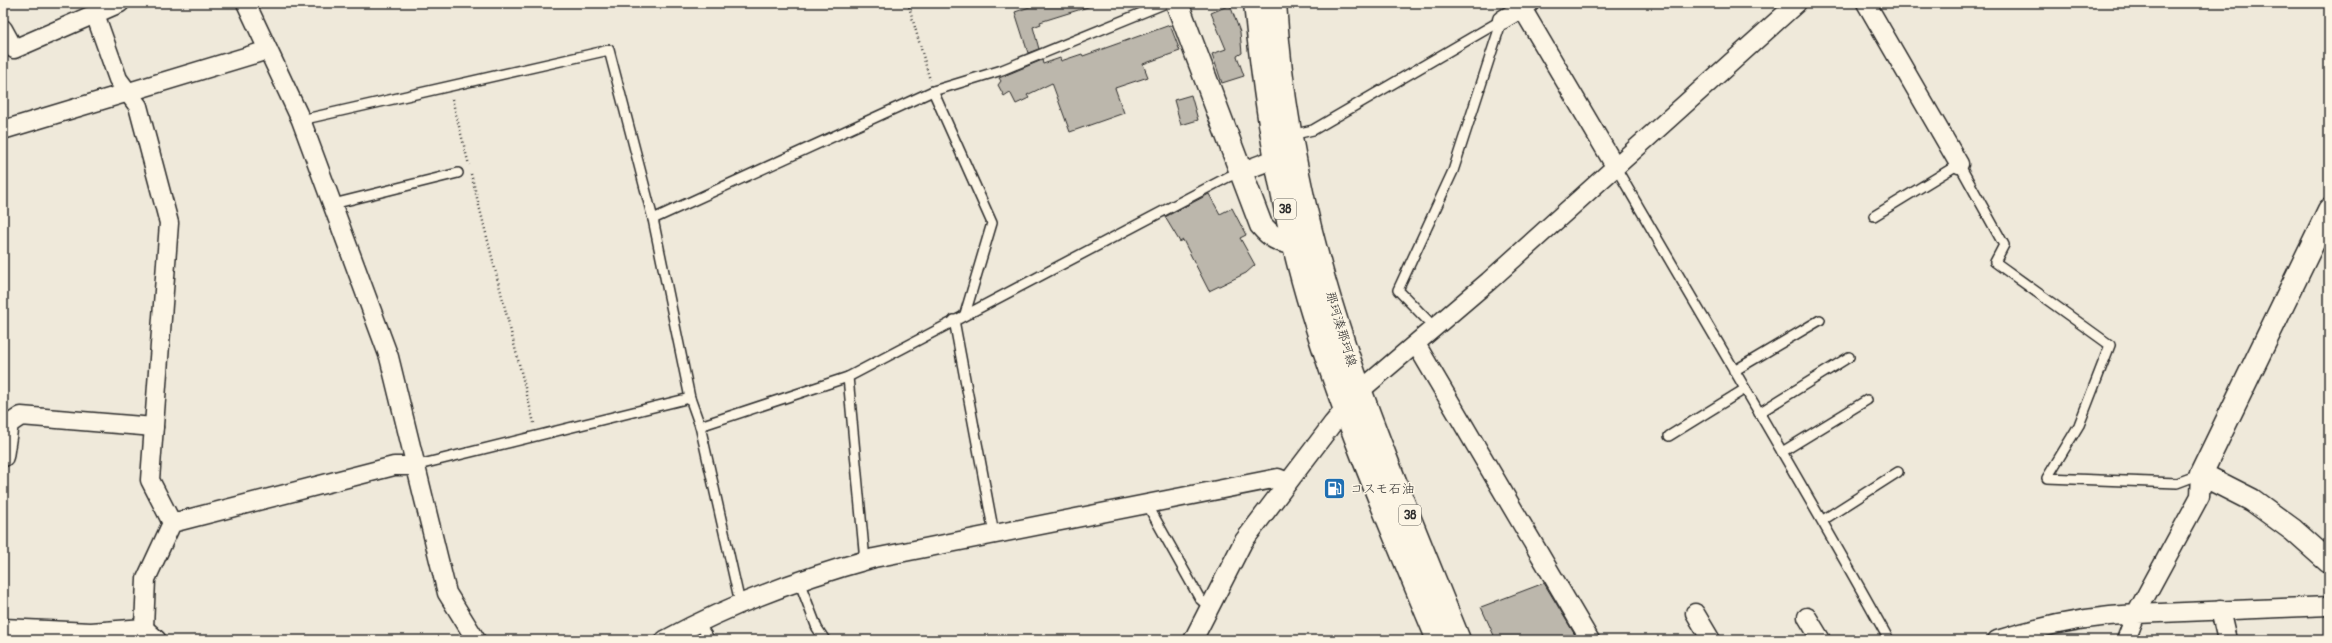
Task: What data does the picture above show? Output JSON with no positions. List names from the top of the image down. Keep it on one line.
{"streets":{"main road":["38","那珂湊那珂線"]},"places":{"fuel station":["コスモ石油"]}}
